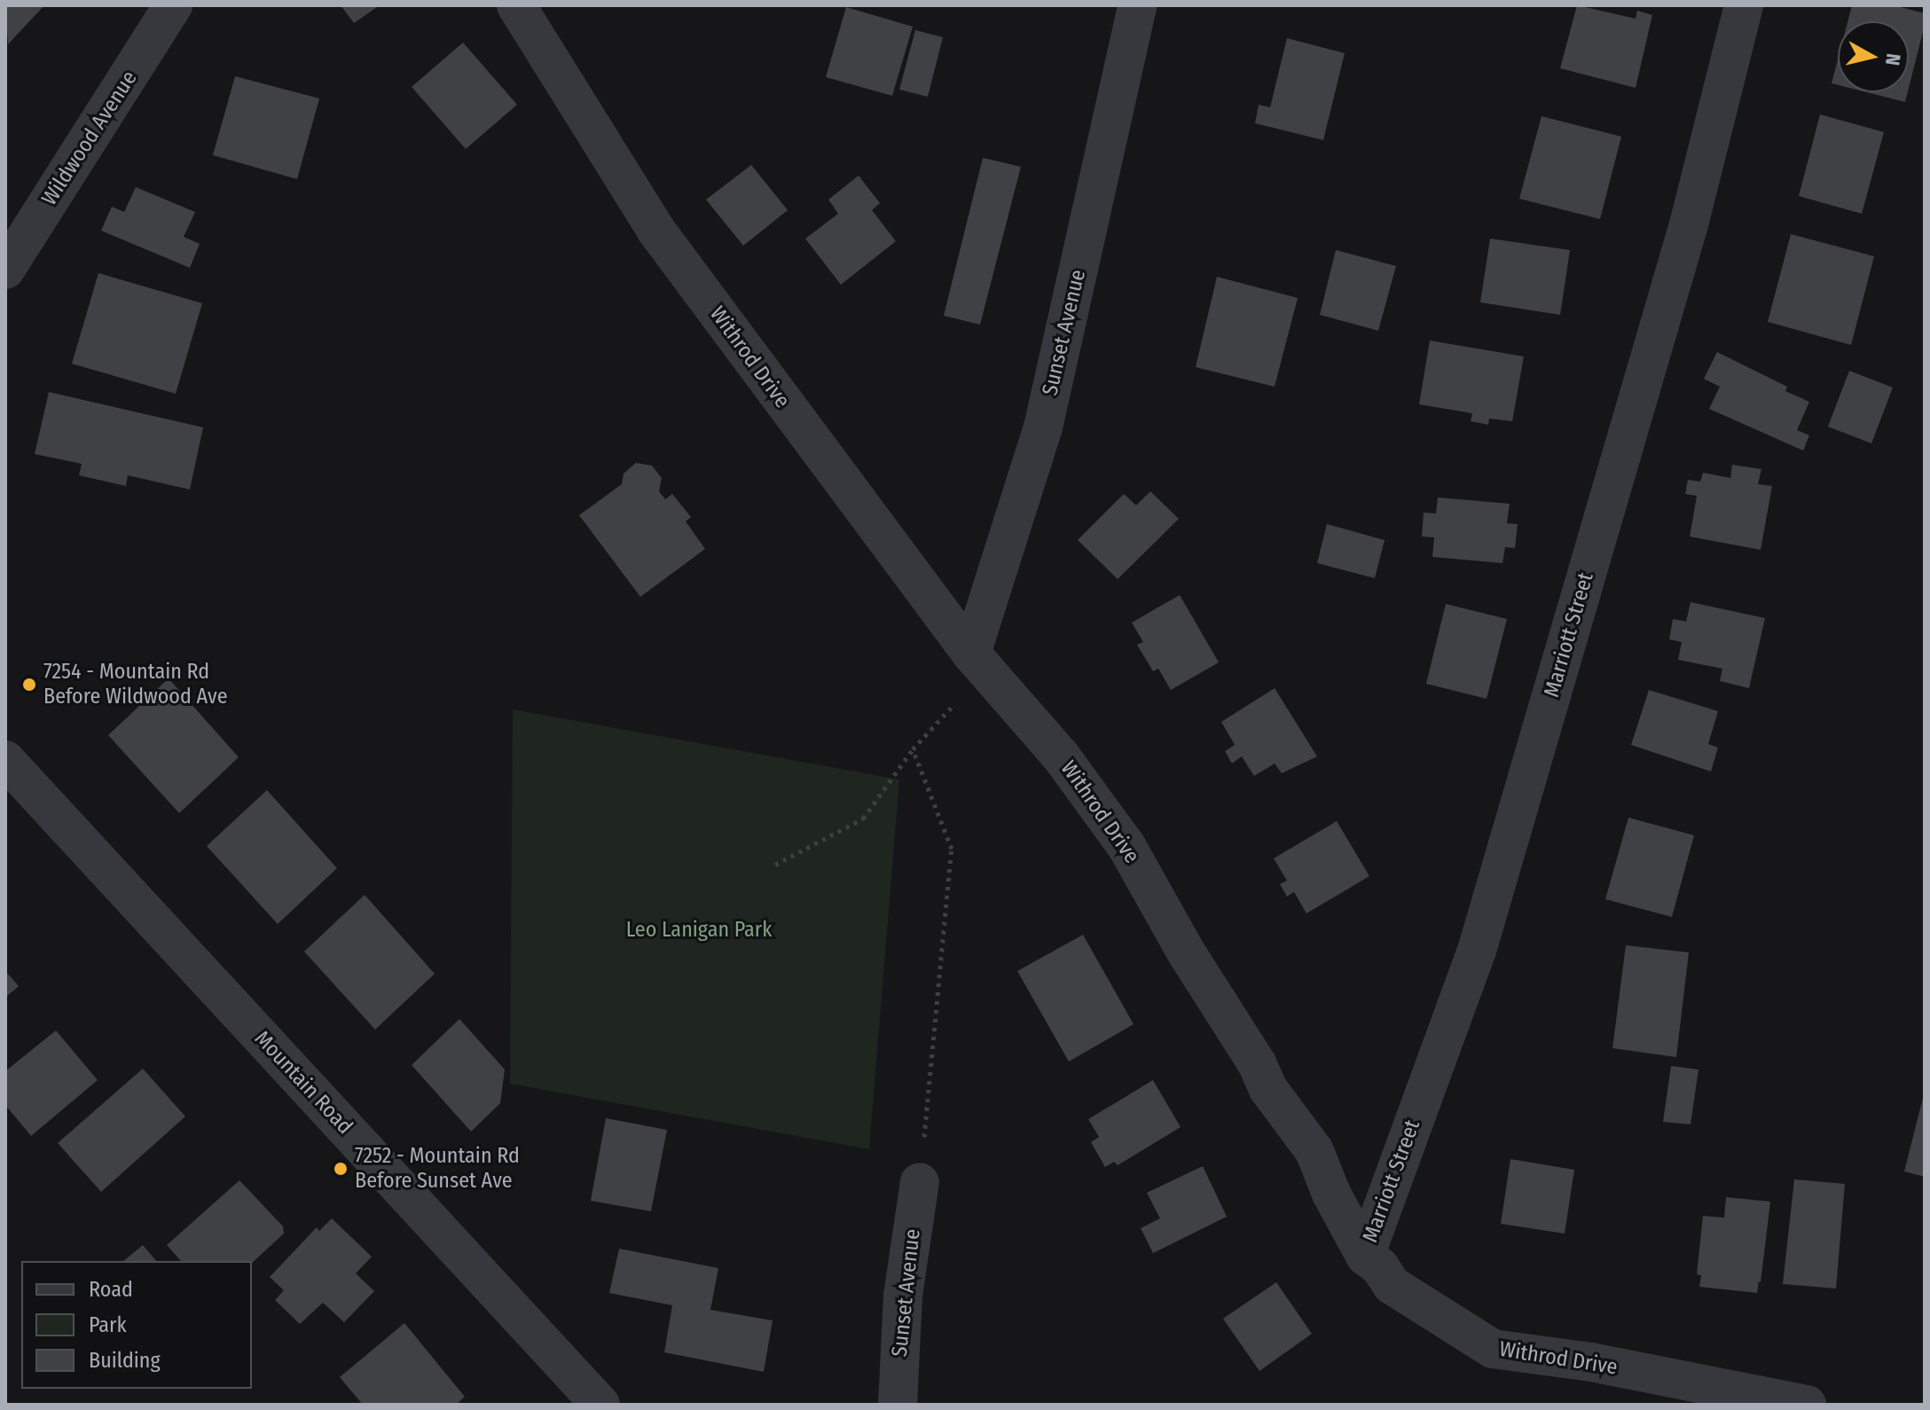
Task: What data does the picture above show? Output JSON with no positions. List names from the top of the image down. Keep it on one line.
{"streets":{"street":["Wildwood Avenue","Sunset Avenue","Withrod Drive","Marriott Street","Mountain Road"]},"crossings":[["Sunset Avenue","Withrod Drive"],["Withrod Drive","Marriott Street"]],"parks":["Leo Lanigan Park"],"places":["7254 - Mountain Rd Before Wildwood Ave","7252 - Mountain Rd Before Sunset Ave"],"legend":["Road","Park","Building"],"north":"right"}
